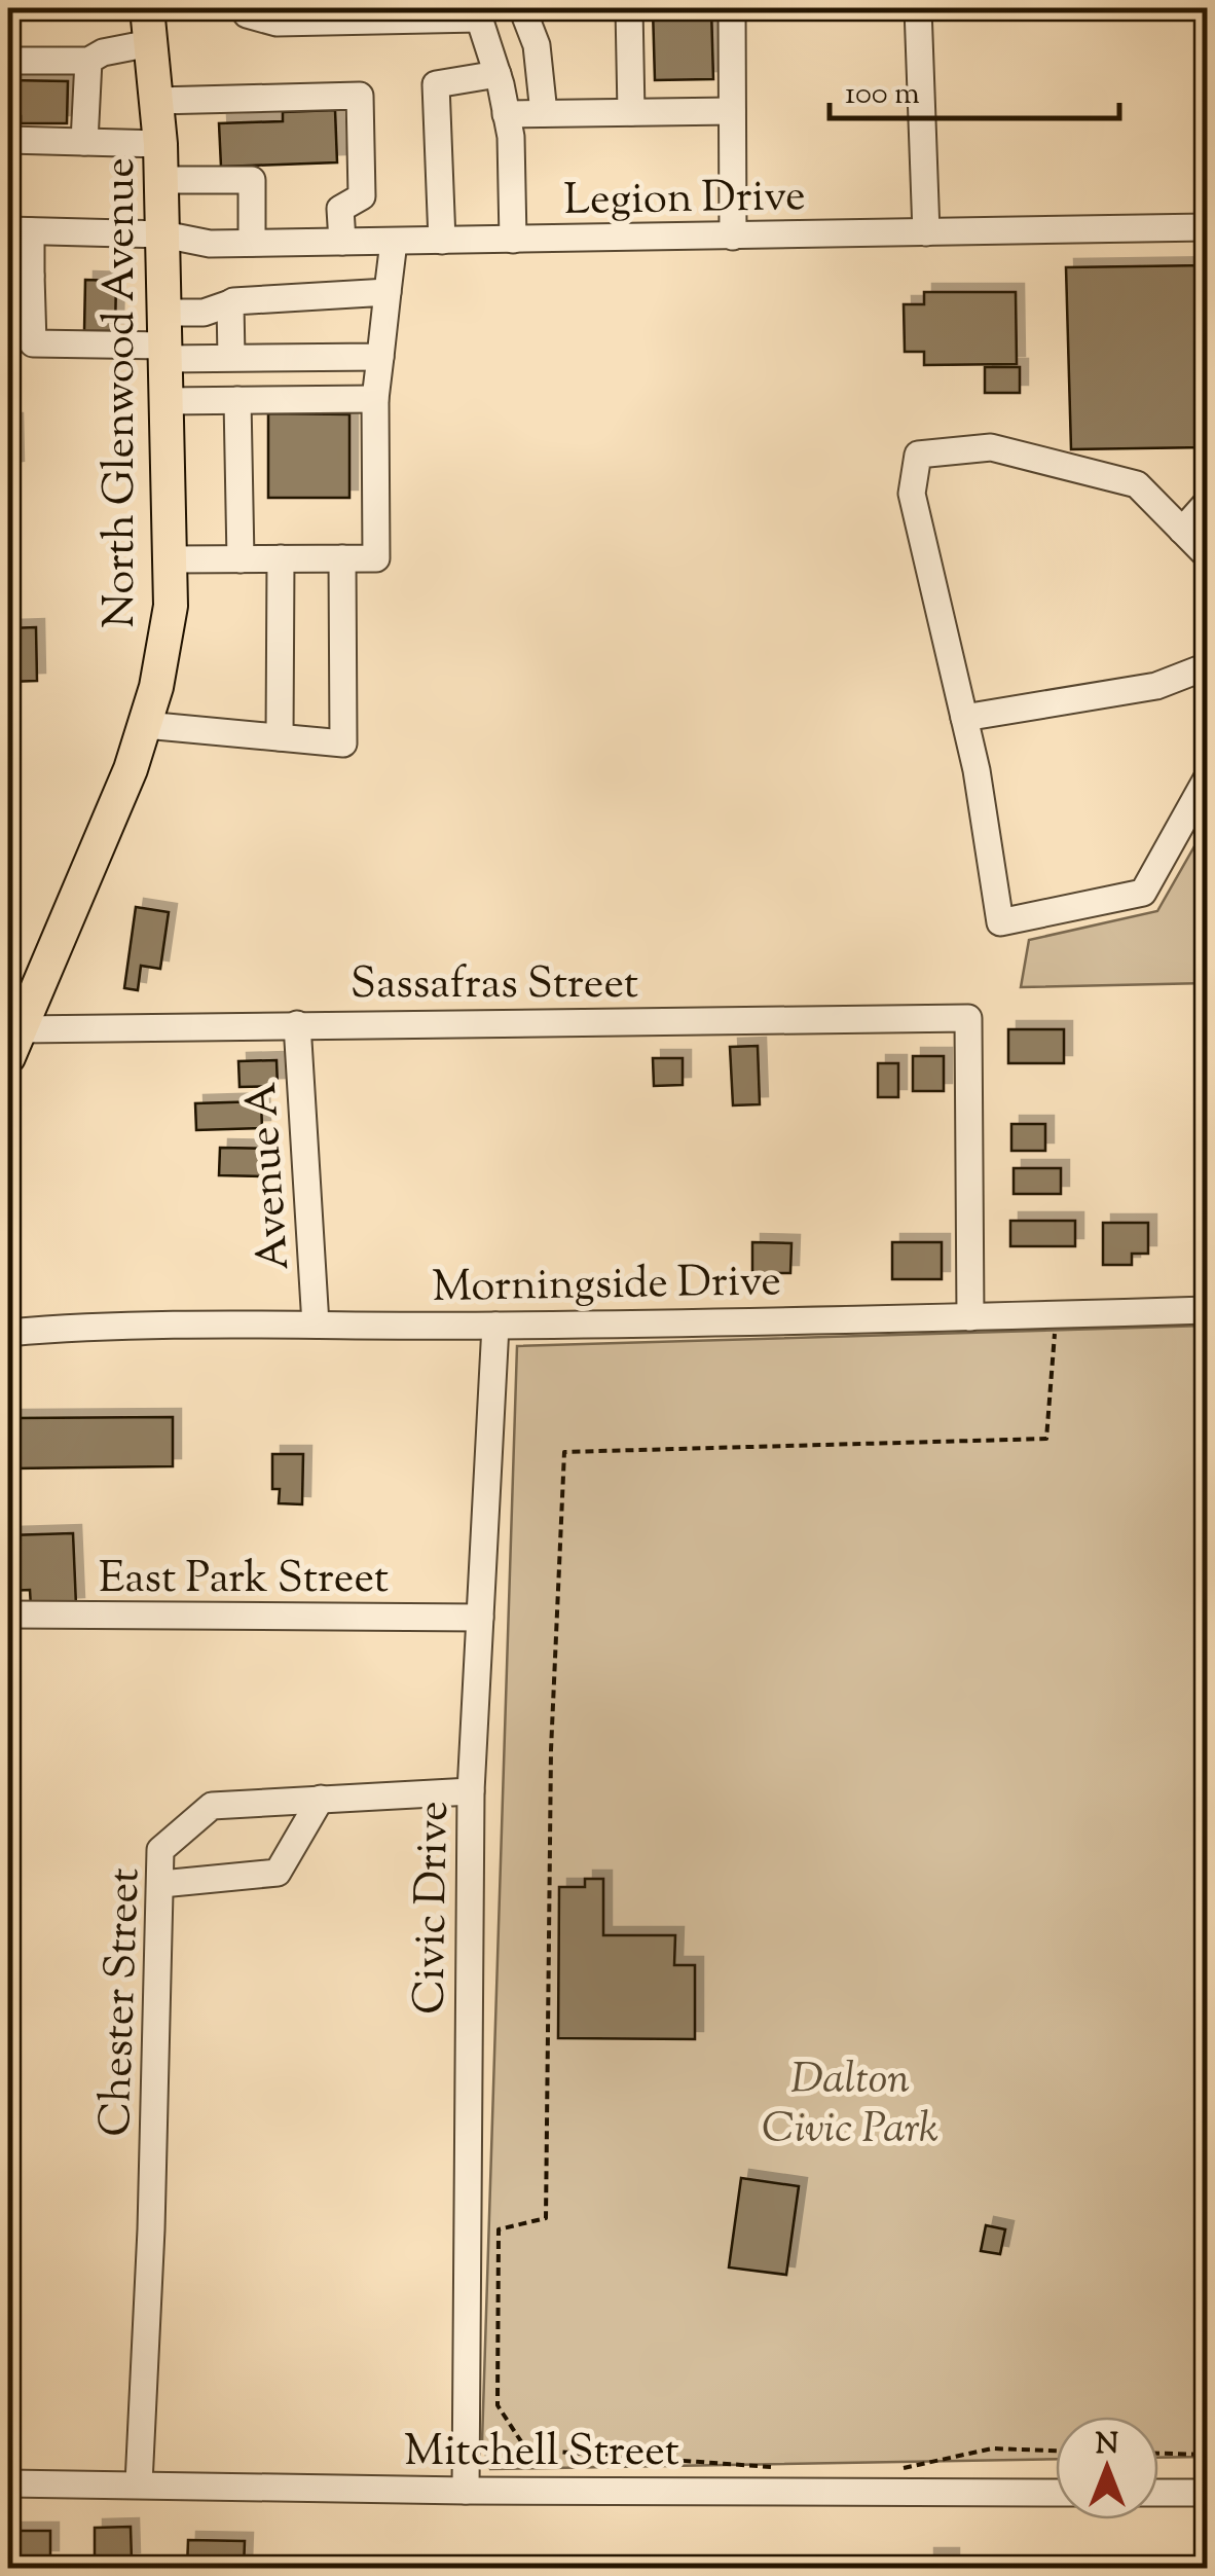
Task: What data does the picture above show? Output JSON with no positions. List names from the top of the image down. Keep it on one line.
{"streets":{"main road":["North Glenwood Avenue"],"street":["Legion Drive","Sassafras Street","Avenue A","Morningside Drive","East Park Street","Civic Drive","Chester Street","Mitchell Street"]},"crossings":[["Legion Drive","North Glenwood Avenue"],["North Glenwood Avenue","Sassafras Street"],["Sassafras Street","Avenue A"],["Sassafras Street","Morningside Drive"],["Avenue A","Morningside Drive"],["Morningside Drive","Civic Drive"],["East Park Street","Civic Drive"],["Civic Drive","Chester Street"],["Civic Drive","Mitchell Street"],["Chester Street","Mitchell Street"]],"parks":["Dalton Civic Park"],"scale_bar":"100 m","north":"top"}
